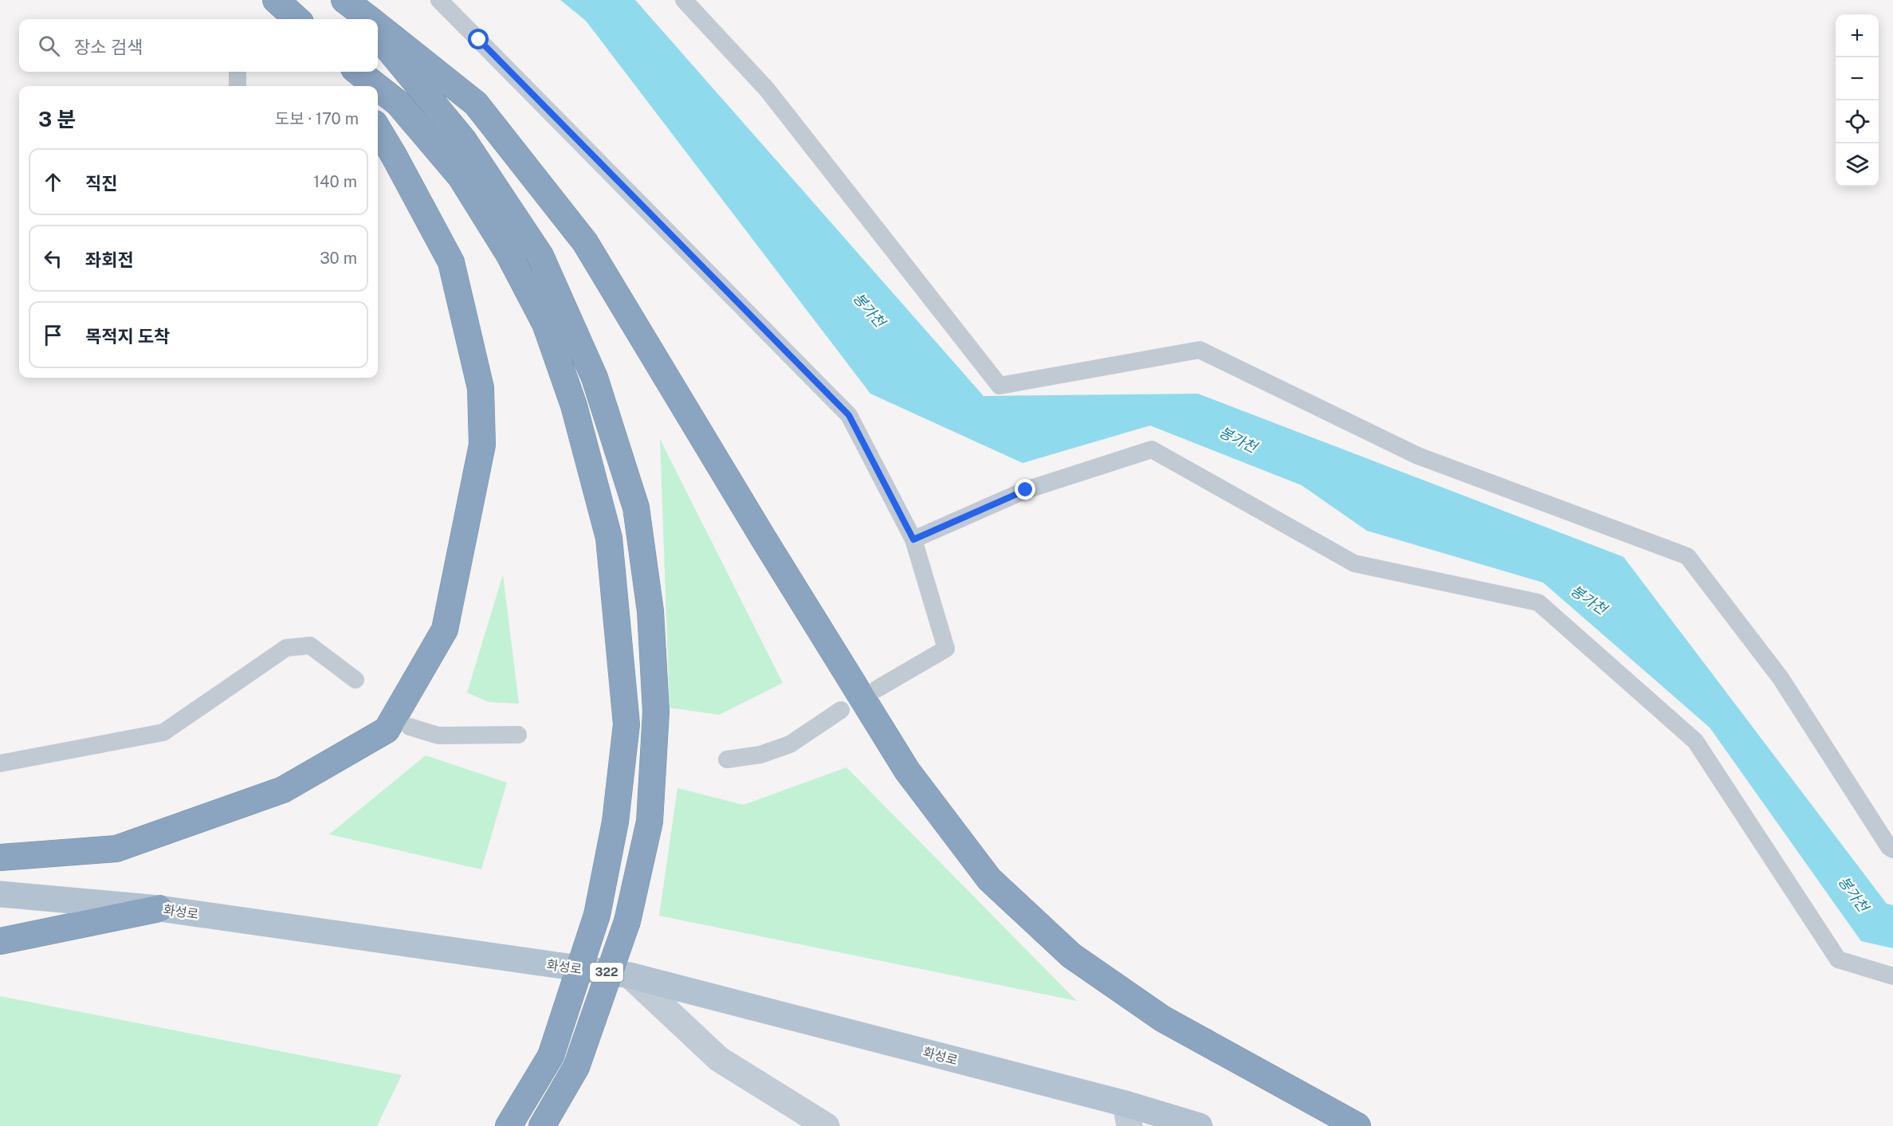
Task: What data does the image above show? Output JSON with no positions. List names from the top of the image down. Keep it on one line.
{"streets":{"main road":["화성로","322"]},"water":["봉가천"],"page":{"map_buttons":["+","−"],"search":"장소 검색","heading":["3 분","도보 · 170 m"],"list":[["직진","140 m"],["좌회전","30 m"],"목적지 도착"]}}
